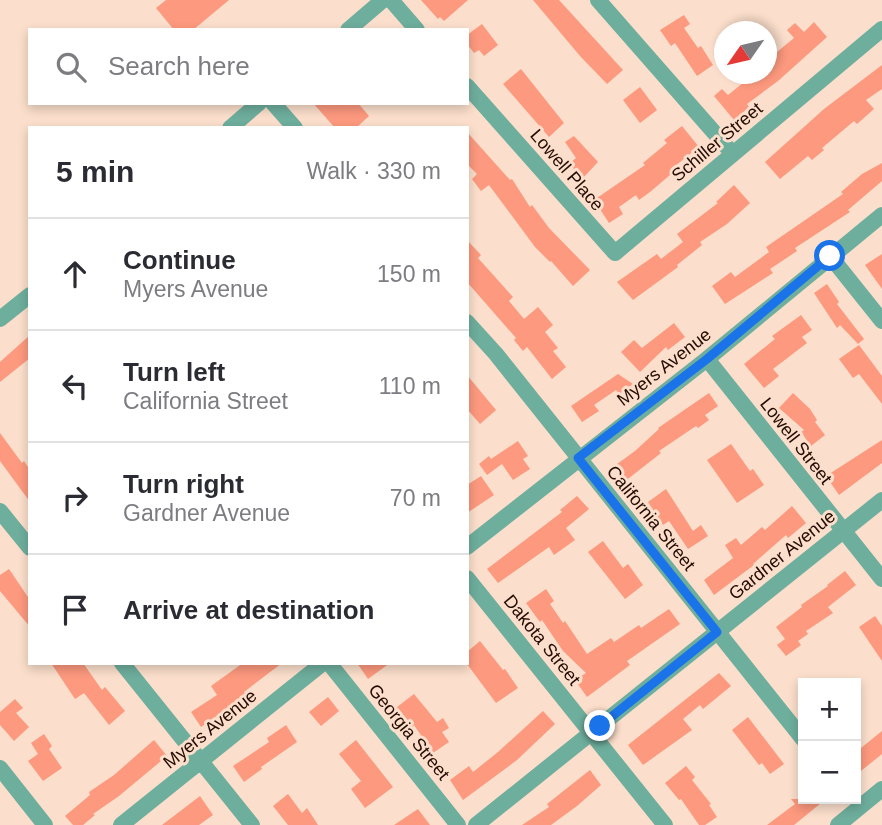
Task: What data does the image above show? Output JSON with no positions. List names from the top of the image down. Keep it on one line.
{"streets":{"street":["Schiller Street","Lowell Place","Myers Avenue","Lowell Street","California Street","Gardner Avenue","Dakota Street","Georgia Street"]},"crossings":[["Schiller Street","Lowell Place"],["Myers Avenue","Lowell Street"],["Myers Avenue","California Street"],["Lowell Street","Gardner Avenue"],["California Street","Gardner Avenue"],["Gardner Avenue","Dakota Street"]],"north":"bottom left","page":{"search":"Search here","heading":["5 min","Walk · 330 m"],"list":[["Continue","Myers Avenue","150 m"],["Turn left","California Street","110 m"],["Turn right","Gardner Avenue","70 m"],"Arrive at destination"],"map_buttons":["+","−"]}}
